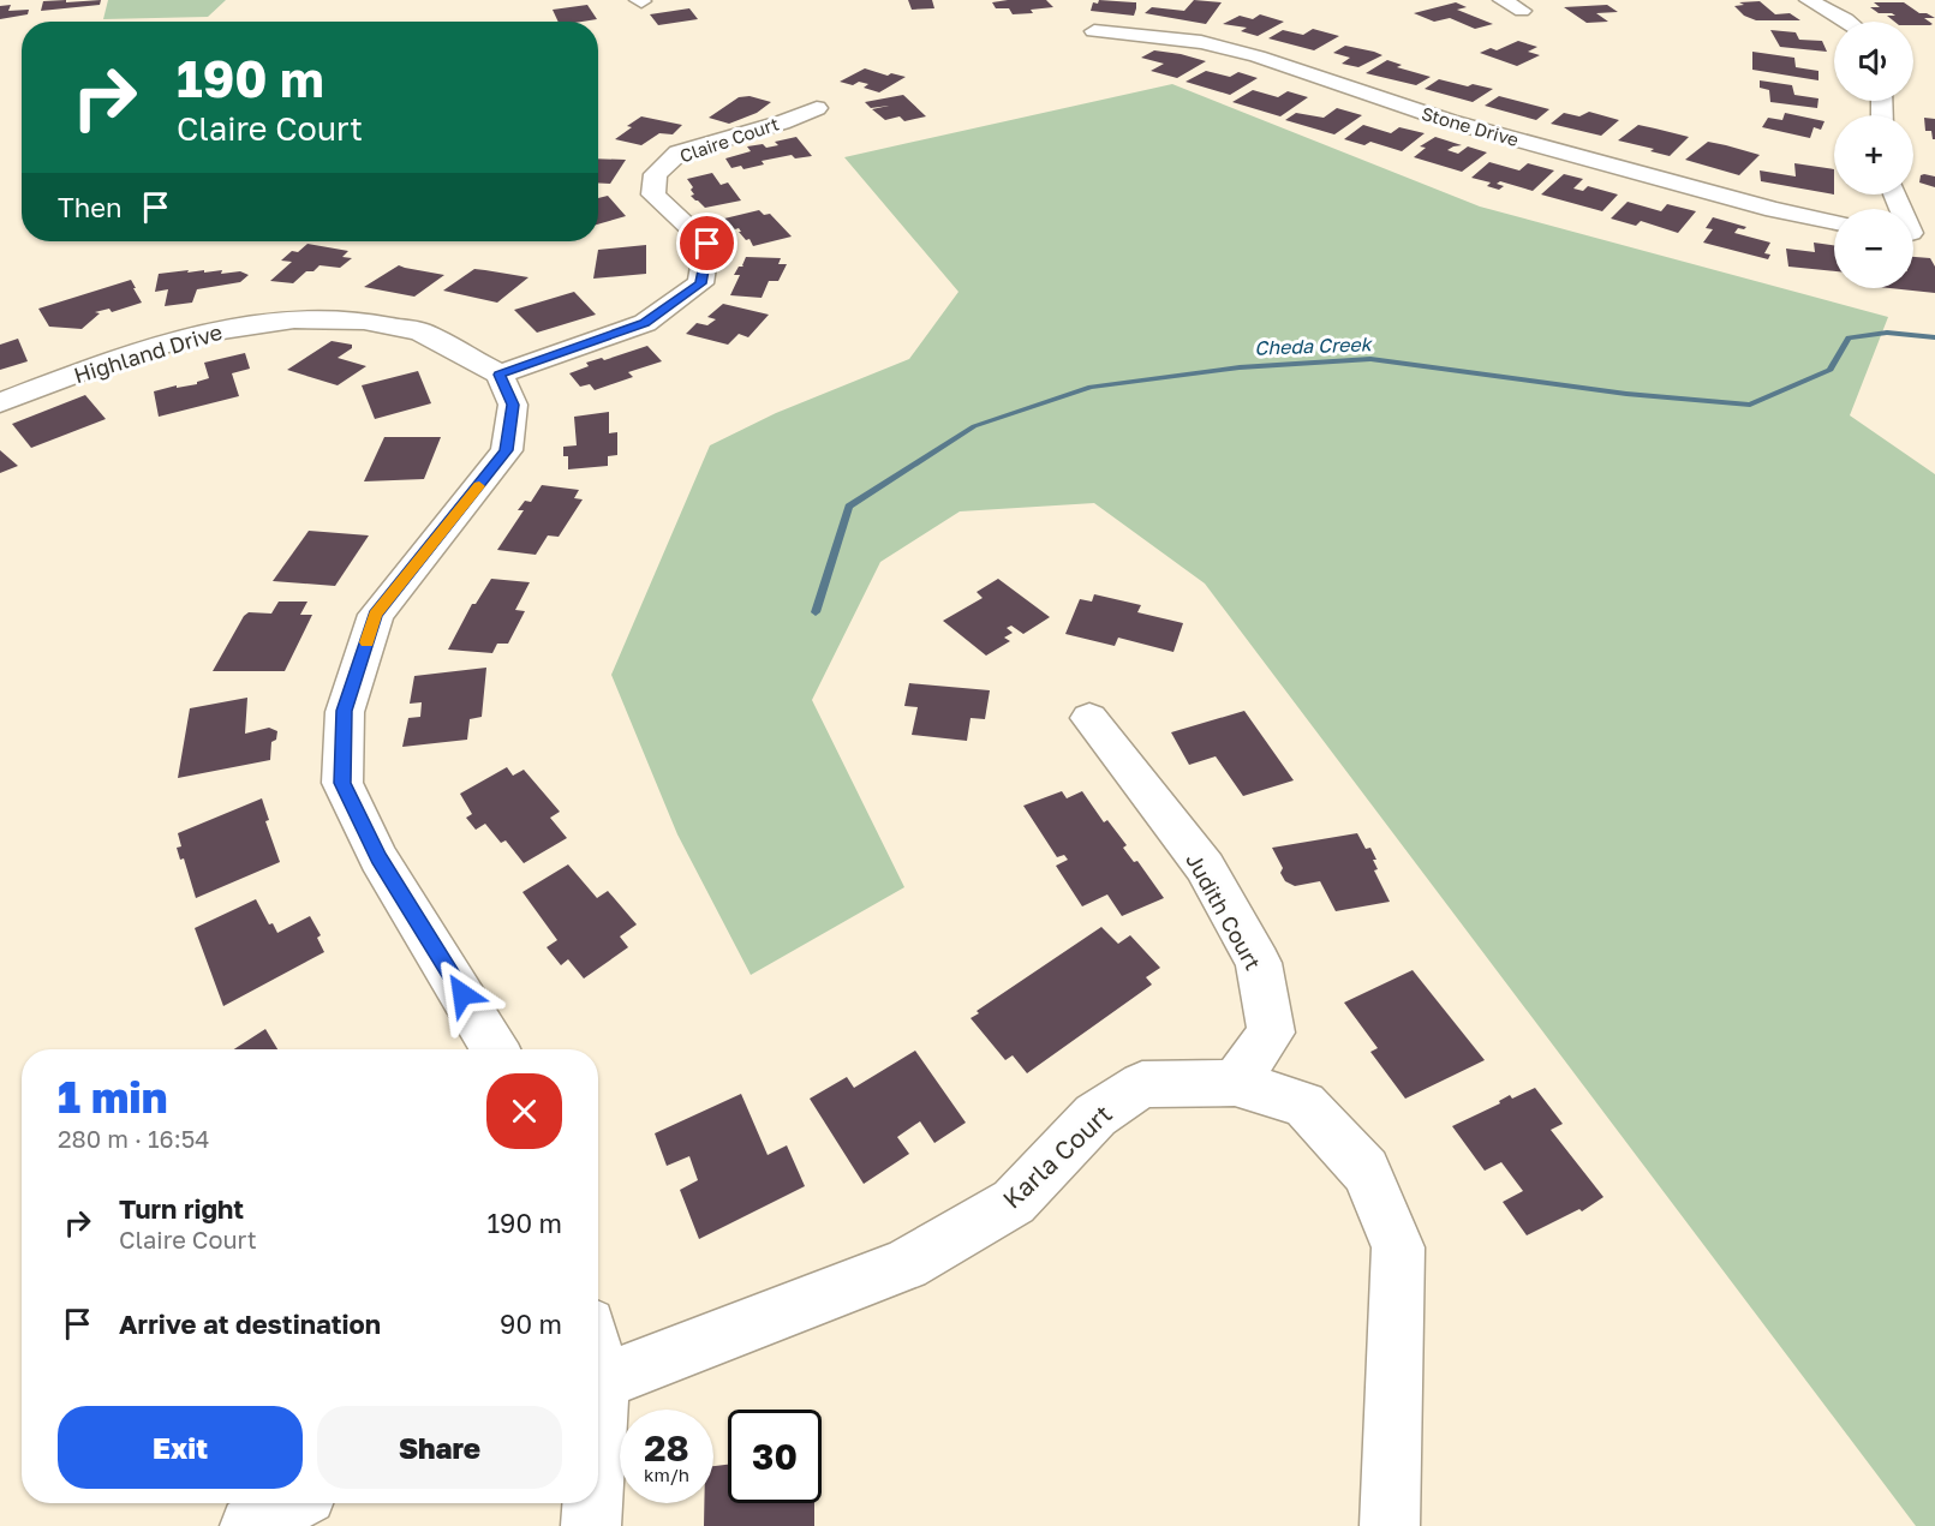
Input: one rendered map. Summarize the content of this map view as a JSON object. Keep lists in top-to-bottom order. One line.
{"streets":{"street":["Stone Drive","Claire Court","Highland Drive","Judith Court","Karla Court"]},"crossings":[["Claire Court","Highland Drive"],["Judith Court","Karla Court"]],"water":["Cheda Creek"],"page":{"map_buttons":["+","−"],"turn":["190 m","Claire Court"],"then":"Then","heading":["1 min","280 m · 16:54"],"list":[{"name":"Turn right","note":"Claire Court","value":"190 m"},{"name":"Arrive at destination","value":"90 m"}],"buttons":["Exit","Share"],"speed":"28 km/h","limit":"30"}}
